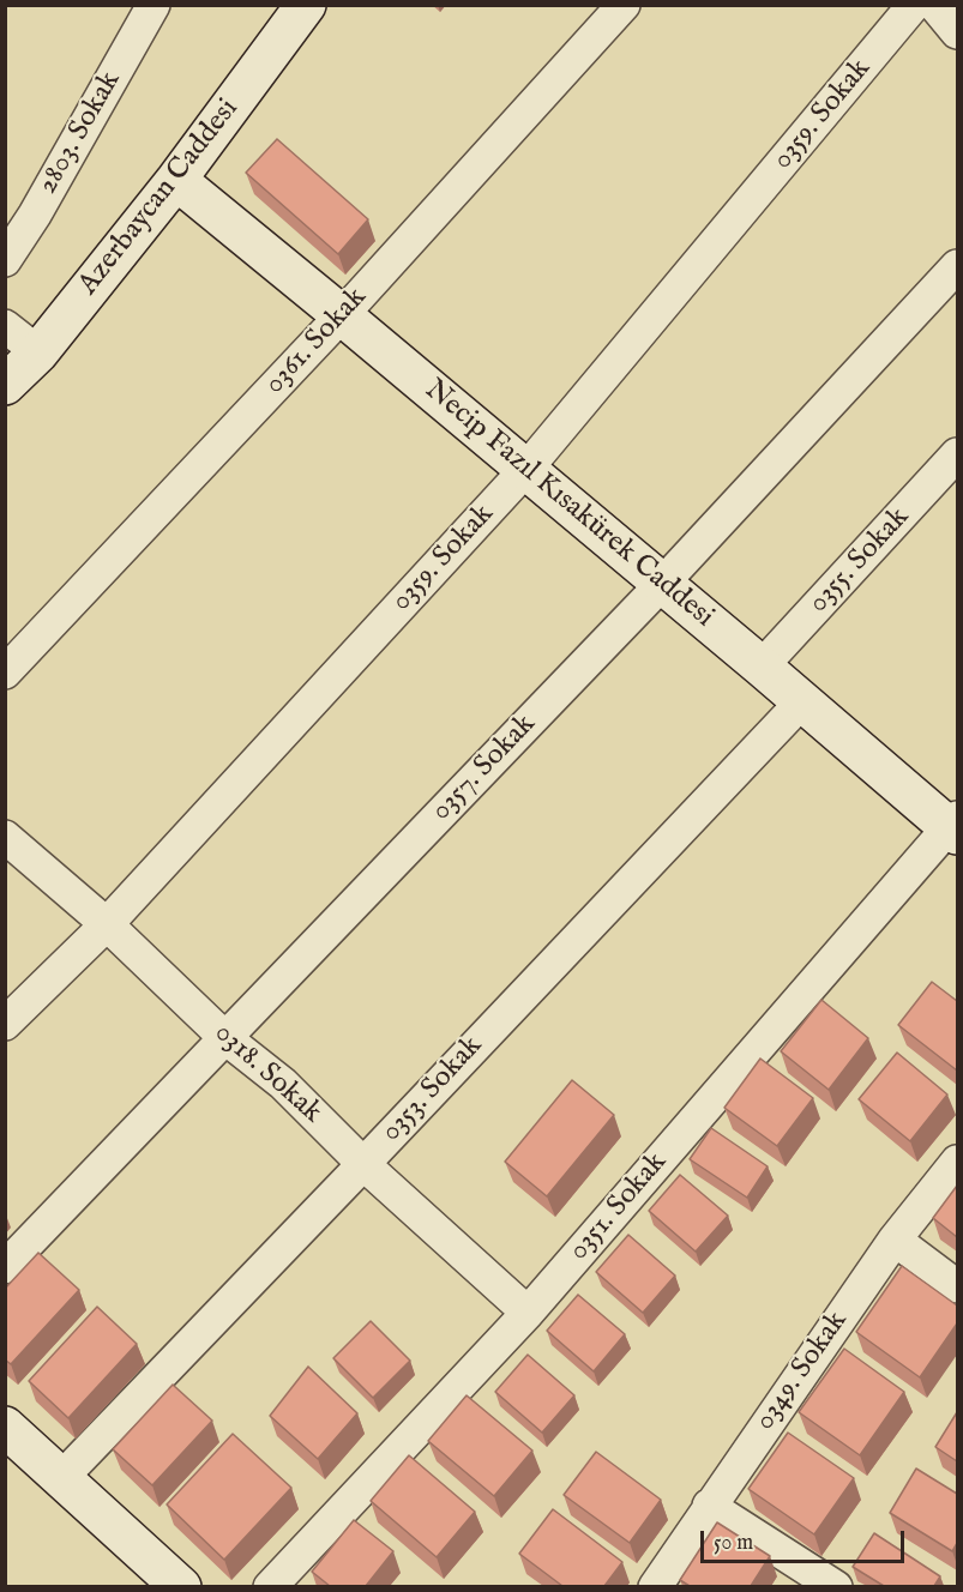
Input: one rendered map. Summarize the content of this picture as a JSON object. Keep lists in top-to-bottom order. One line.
{"streets":{"street":["0359. Sokak","2803. Sokak","Azerbaycan Caddesi","0361. Sokak","Necip Fazıl Kısakürek Caddesi","0355. Sokak","0357. Sokak","0318. Sokak","0353. Sokak","0351. Sokak","0349. Sokak"]},"crossings":[["0359. Sokak","Necip Fazıl Kısakürek Caddesi"],["0359. Sokak","0318. Sokak"],["Azerbaycan Caddesi","Necip Fazıl Kısakürek Caddesi"],["0361. Sokak","Necip Fazıl Kısakürek Caddesi"],["Necip Fazıl Kısakürek Caddesi","0355. Sokak"],["Necip Fazıl Kısakürek Caddesi","0357. Sokak"],["Necip Fazıl Kısakürek Caddesi","0353. Sokak"],["Necip Fazıl Kısakürek Caddesi","0351. Sokak"],["0357. Sokak","0318. Sokak"],["0318. Sokak","0353. Sokak"],["0318. Sokak","0351. Sokak"]],"scale_bar":"50 m"}
